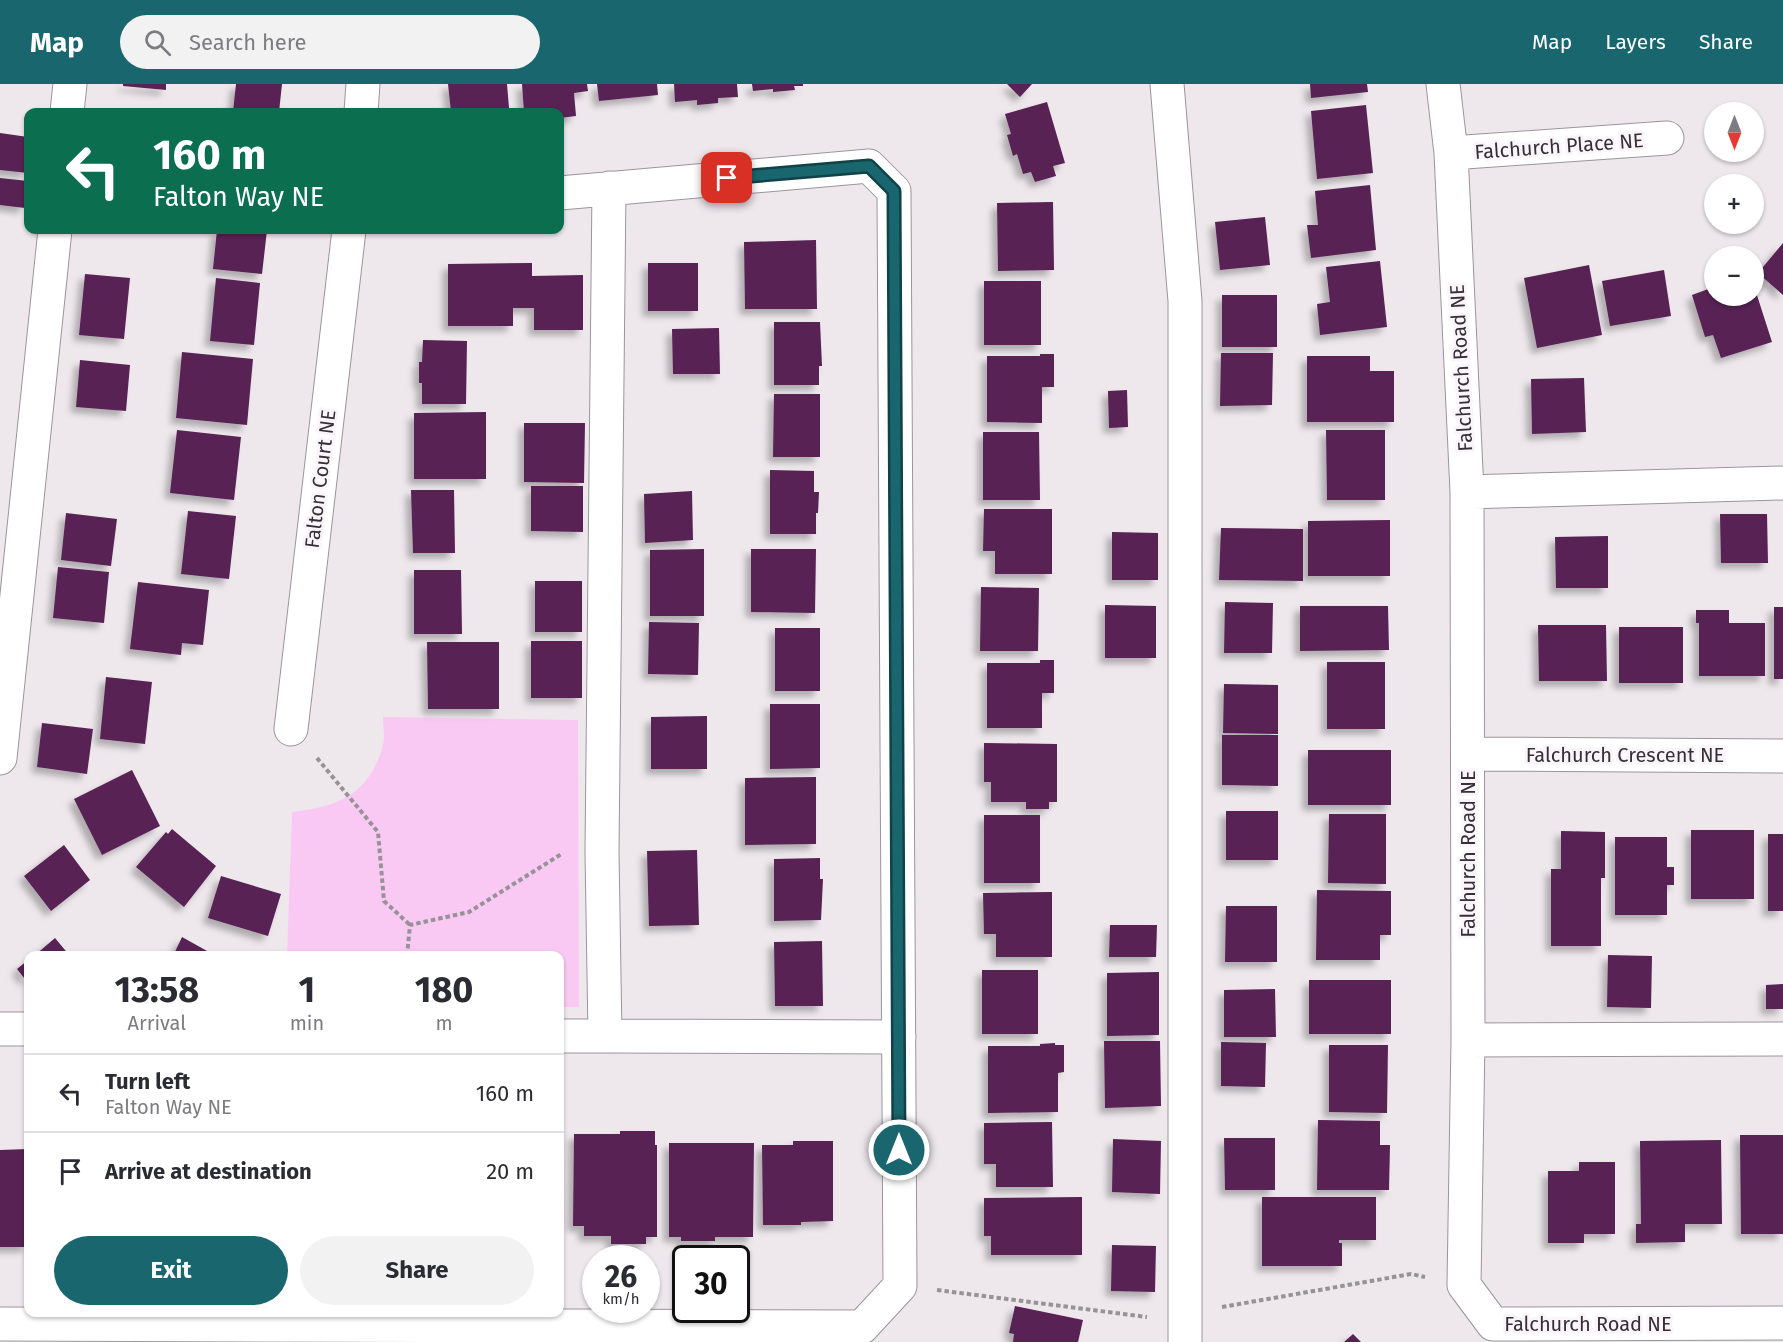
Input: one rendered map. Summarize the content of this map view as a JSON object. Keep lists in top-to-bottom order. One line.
{"streets":{"street":["Falchurch Place NE","Falchurch Road NE","Falton Court NE","Falchurch Crescent NE"]},"crossings":[["Falchurch Place NE","Falchurch Road NE"],["Falchurch Road NE","Falchurch Crescent NE"]],"north":"bottom","page":{"header":"Map","search":"Search here","nav":["Map","Layers","Share"],"map_buttons":["+","−"],"turn":["160 m","Falton Way NE"],"eta":["13:58","Arrival","1","min","180","m"],"list":[{"name":"Turn left","note":"Falton Way NE","value":"160 m"},{"name":"Arrive at destination","value":"20 m"}],"buttons":["Exit","Share"],"speed":"26 km/h","limit":"30"}}
